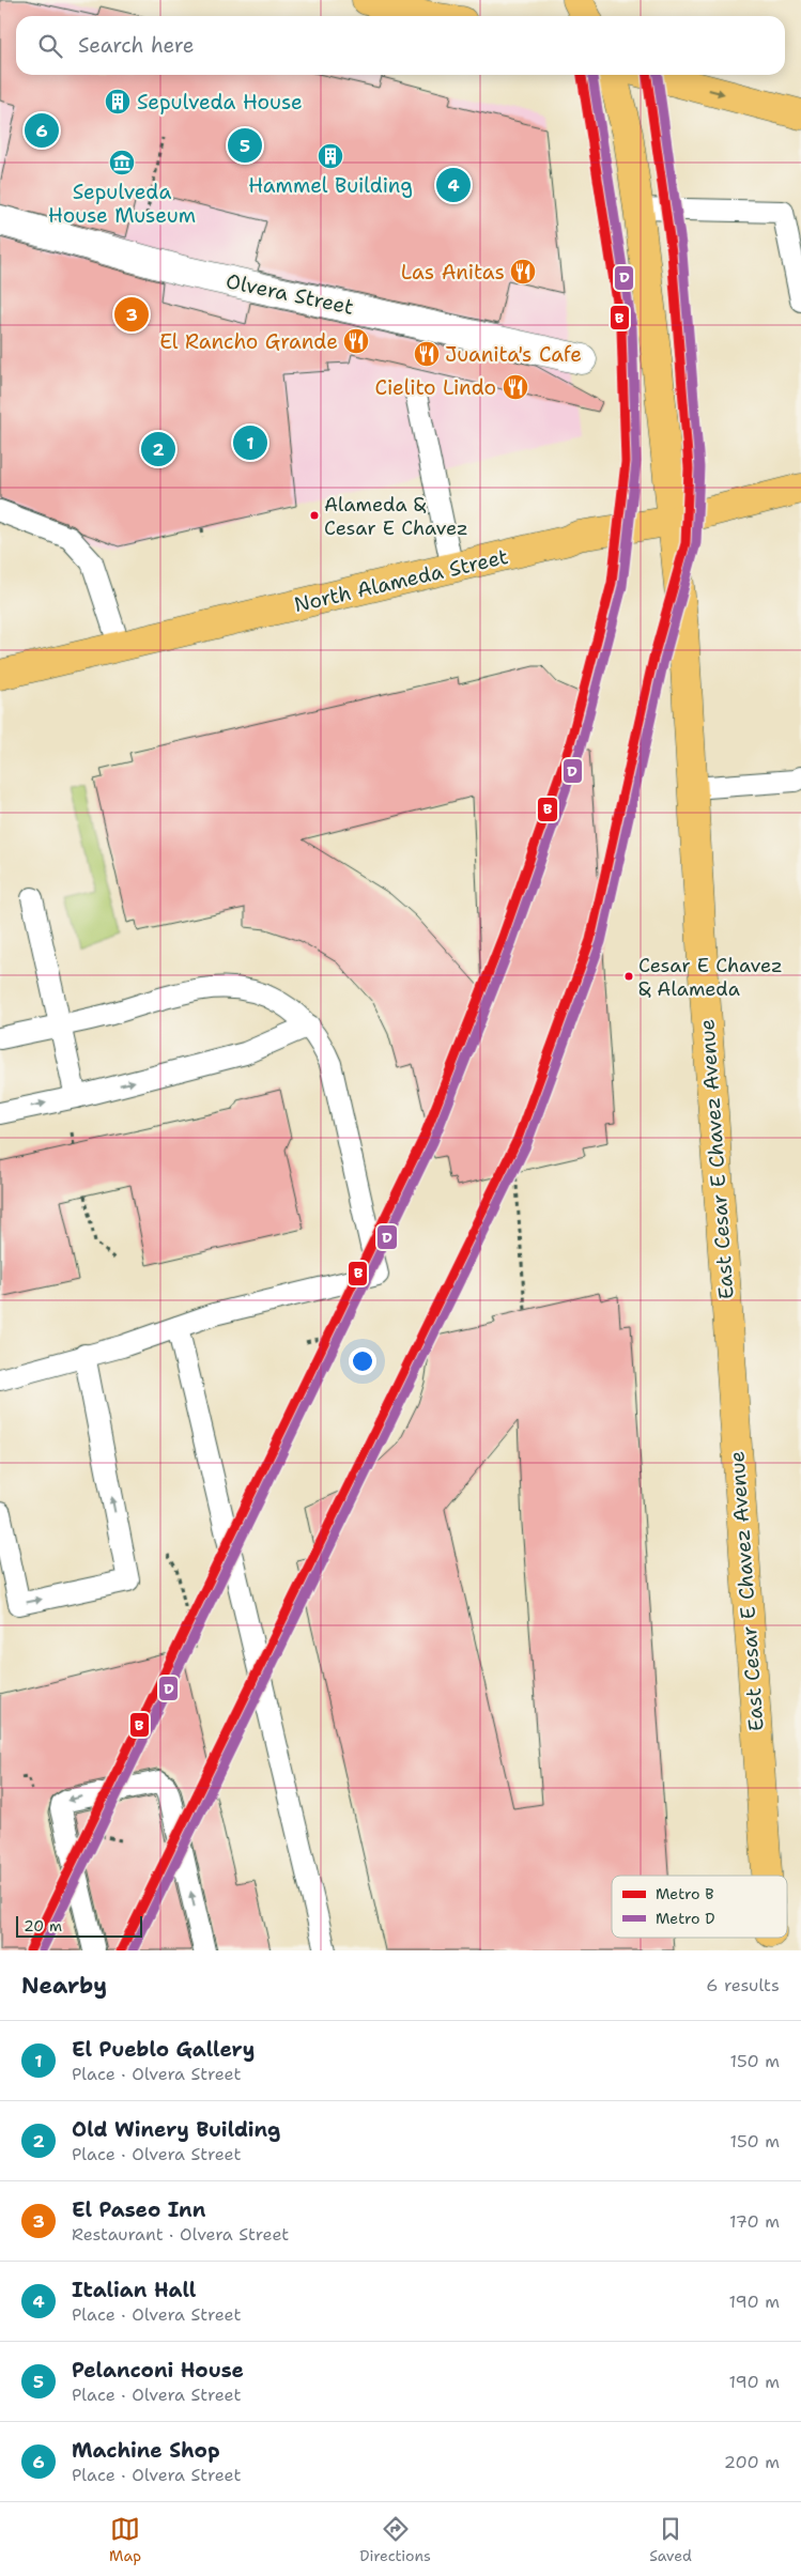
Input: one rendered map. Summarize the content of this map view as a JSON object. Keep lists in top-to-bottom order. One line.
{"streets":{"main road":["North Alameda Street","East Cesar E Chavez Avenue"],"street":["Olvera Street"]},"crossings":[["North Alameda Street","East Cesar E Chavez Avenue"]],"places":{"building":["Sepulveda House","Hammel Building"],"museum":["Sepulveda House Museum"],"restaurant":["Las Anitas","El Rancho Grande","Juanita's Cafe","Cielito Lindo"],"other":["Alameda & Cesar E Chavez","Cesar E Chavez & Alameda"]},"lines":["metro line B","metro line D"],"legend":["Metro B","Metro D"],"scale_bar":"20 m","page":{"search":"Search here","pins":["6","5","4","3","1","2"],"scale":"20 m","heading":["Nearby","6 results"],"list":[{"mark":"1","name":"El Pueblo Gallery","note":"Place · Olvera Street","value":"150 m"},{"mark":"2","name":"Old Winery Building","note":"Place · Olvera Street","value":"150 m"},{"mark":"3","name":"El Paseo Inn","note":"Restaurant · Olvera Street","value":"170 m"},{"mark":"4","name":"Italian Hall","note":"Place · Olvera Street","value":"190 m"},{"mark":"5","name":"Pelanconi House","note":"Place · Olvera Street","value":"190 m"},{"mark":"6","name":"Machine Shop","note":"Place · Olvera Street","value":"200 m"}],"nav":["Map","Directions","Saved"]}}
